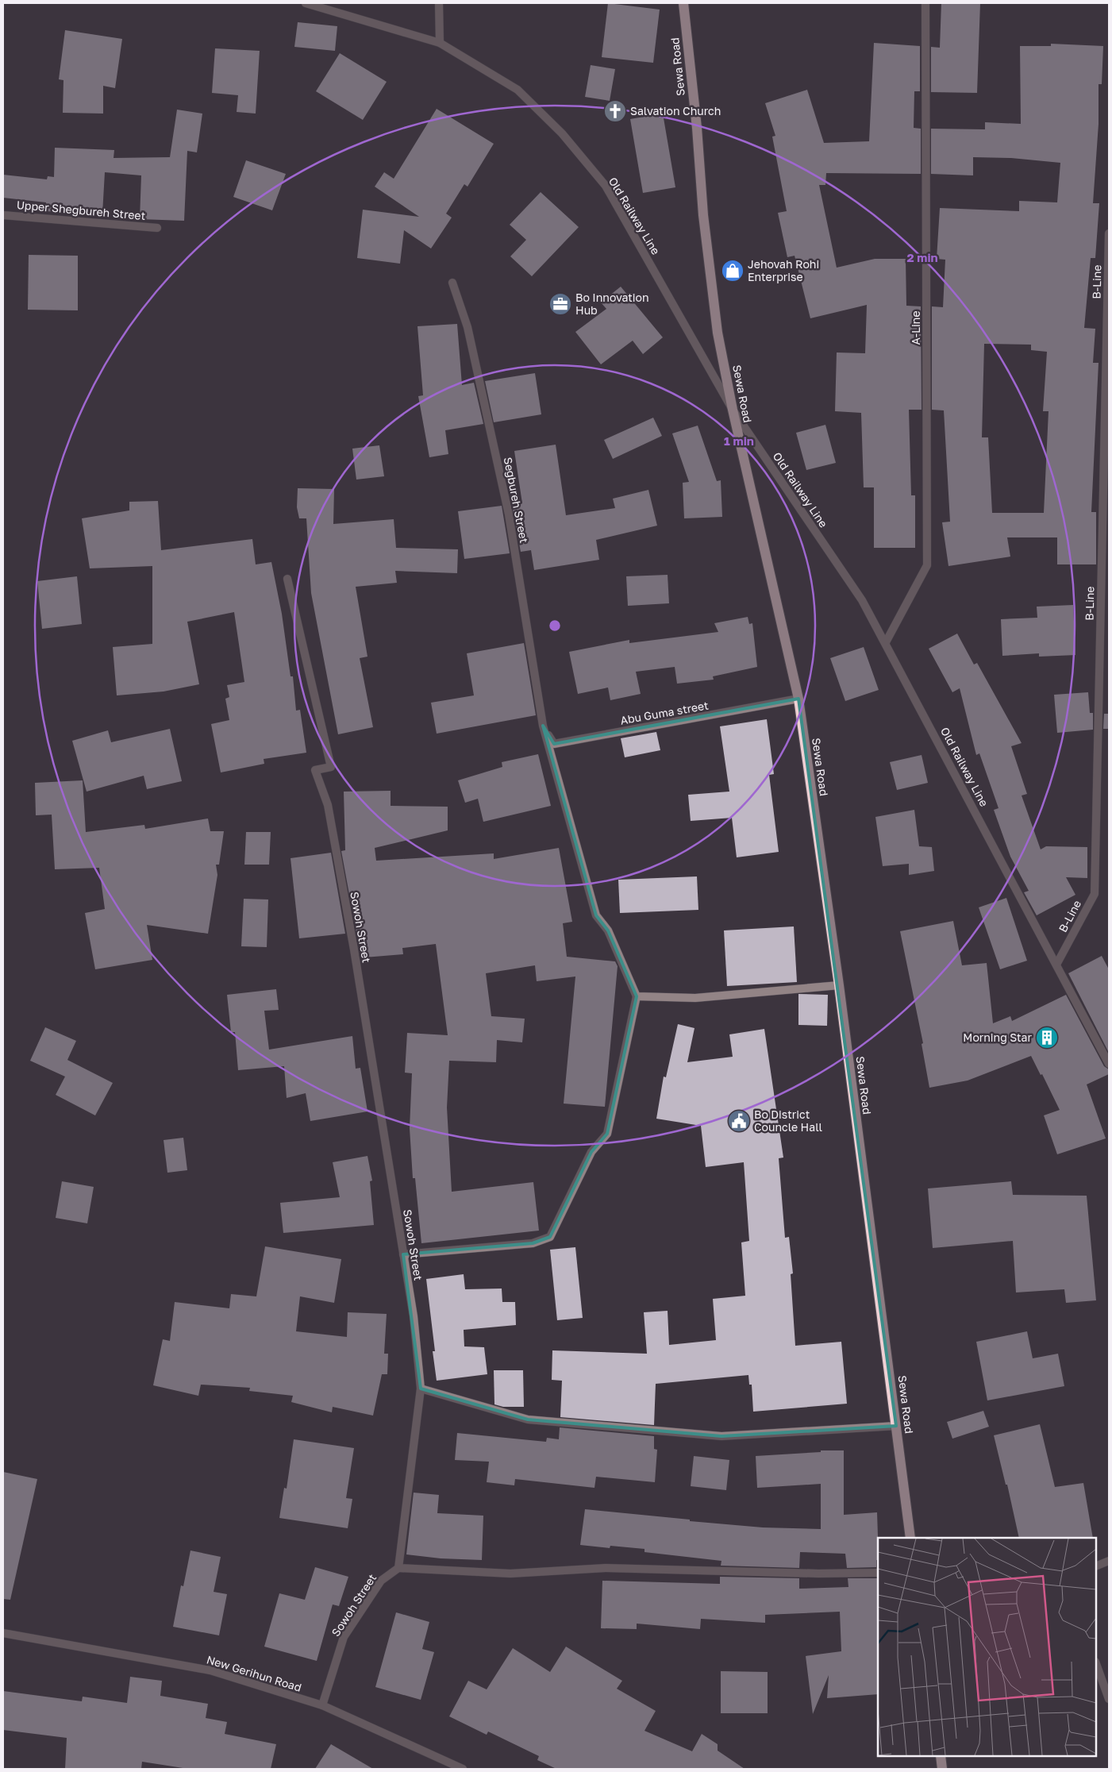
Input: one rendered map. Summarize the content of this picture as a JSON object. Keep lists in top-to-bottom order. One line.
{"streets":{"main road":["Sewa Road"],"street":["Upper Shegbureh Street","Old Railway Line","B-Line","A-Line","Segbureh Street","Abu Guma street","Sowoh Street","New Gerihun Road"]},"crossings":[["Sewa Road","Old Railway Line"],["Sewa Road","Abu Guma street"],["Old Railway Line","B-Line"],["Old Railway Line","A-Line"],["Segbureh Street","Abu Guma street"],["Sowoh Street","New Gerihun Road"]],"places":{"church":["Salvation Church"],"shop":["Jehovah Rohi Enterprise"],"office":["Bo Innovation Hub"],"building":["Morning Star"],"public building":["Bo District Councle Hall"]},"rings":["2 min","1 min"]}
